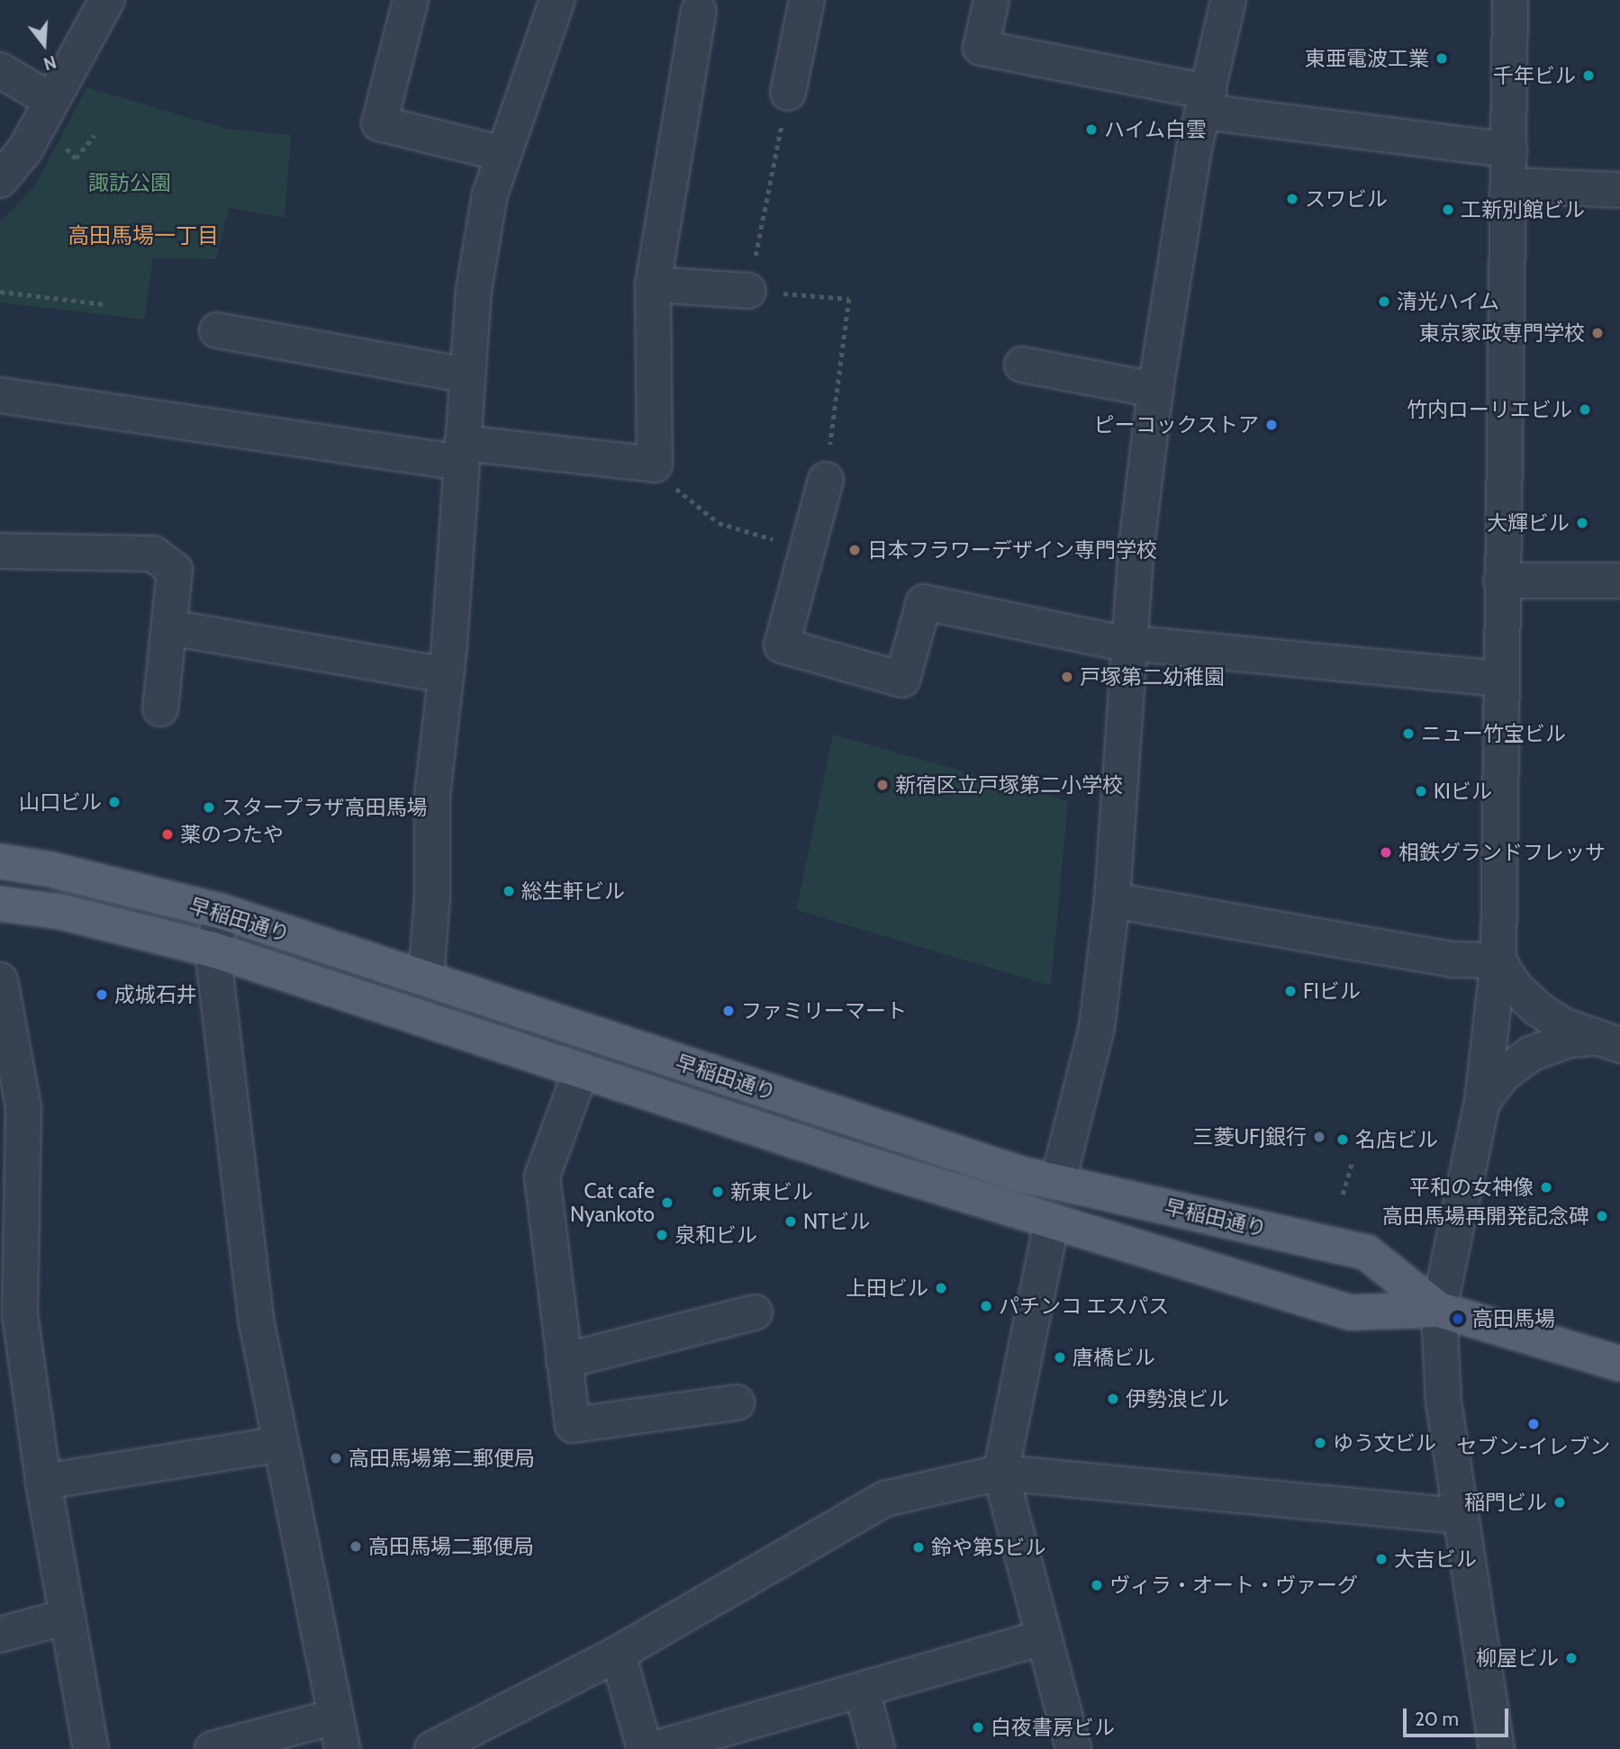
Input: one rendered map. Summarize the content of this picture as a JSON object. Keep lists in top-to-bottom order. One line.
{"streets":{"main road":["早稲田通り"]},"districts":["高田馬場一丁目"],"parks":["諏訪公園"],"places":["東亜電波工業","千年ビル","ハイム白雲","スワビル","工新別館ビル","清光ハイム","東京家政専門学校","竹内ローリエビル","ピーコックストア","大輝ビル","日本フラワーデザイン専門学校","戸塚第二幼稚園","ニュー竹宝ビル","新宿区立戸塚第二小学校","KIビル","山口ビル","スタープラザ高田馬場","薬のつたや","相鉄グランドフレッサ","総生軒ビル","FIビル","成城石井","ファミリーマート","三菱UFJ銀行","名店ビル","平和の女神像","新東ビル","Cat cafe Nyankoto","高田馬場再開発記念碑","NTビル","泉和ビル","上田ビル","パチンコ エスパス","高田馬場","唐橋ビル","伊勢浪ビル","セブン-イレブン","ゆう文ビル","高田馬場第二郵便局","稲門ビル","高田馬場二郵便局","鈴や第5ビル","大吉ビル","ヴィラ・オート・ヴァーグ","柳屋ビル","白夜書房ビル"],"scale_bar":"20 m","north":"bottom"}
